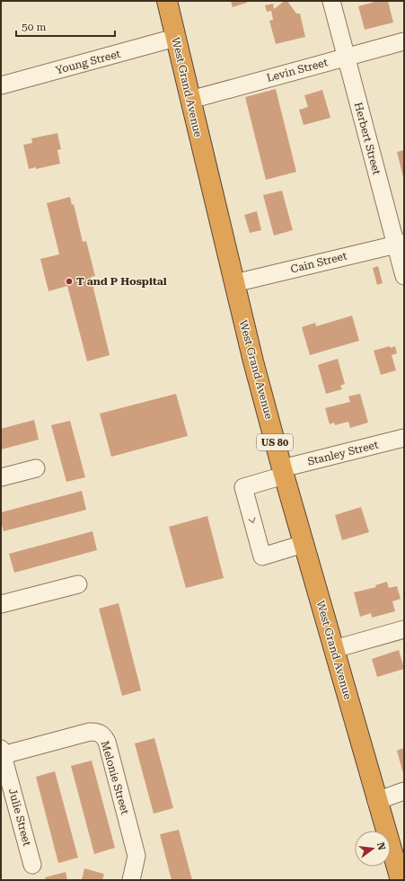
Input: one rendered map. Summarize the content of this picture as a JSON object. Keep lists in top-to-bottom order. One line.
{"streets":{"highway":["West Grand Avenue","US 80"],"street":["Young Street","Levin Street","Herbert Street","Cain Street","Stanley Street","Melonie Street","Julie Street"]},"crossings":[["Young Street","West Grand Avenue"],["Levin Street","West Grand Avenue"],["Levin Street","Herbert Street"],["West Grand Avenue","Cain Street"],["West Grand Avenue","Stanley Street"],["Herbert Street","Cain Street"],["Melonie Street","Julie Street"]],"places":["T and P Hospital"],"scale_bar":"50 m","north":"right"}
